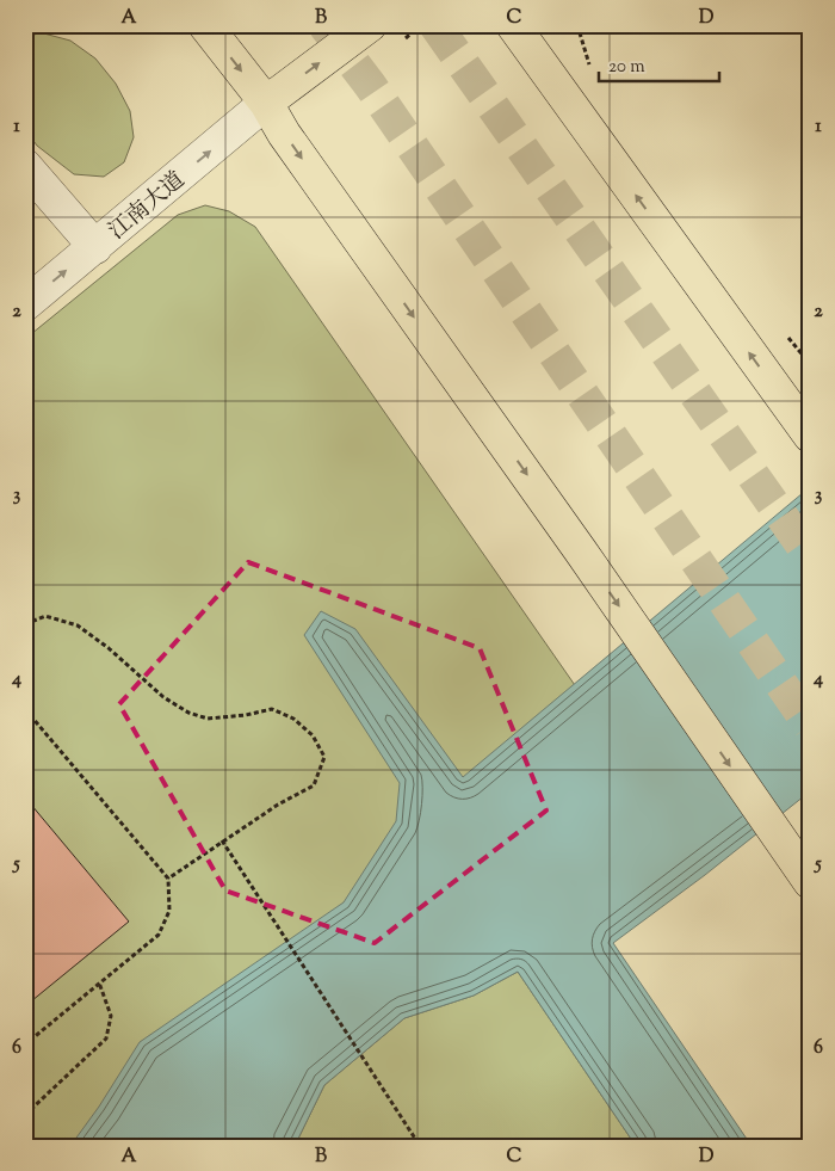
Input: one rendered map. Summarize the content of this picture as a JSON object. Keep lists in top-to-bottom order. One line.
{"streets":{"street":["江南大道"]},"one_way":["江南大道"],"scale_bar":"20 m","grid":{"columns":["A","B","C","D"],"rows":["1","2","3","4","5","6"]}}
